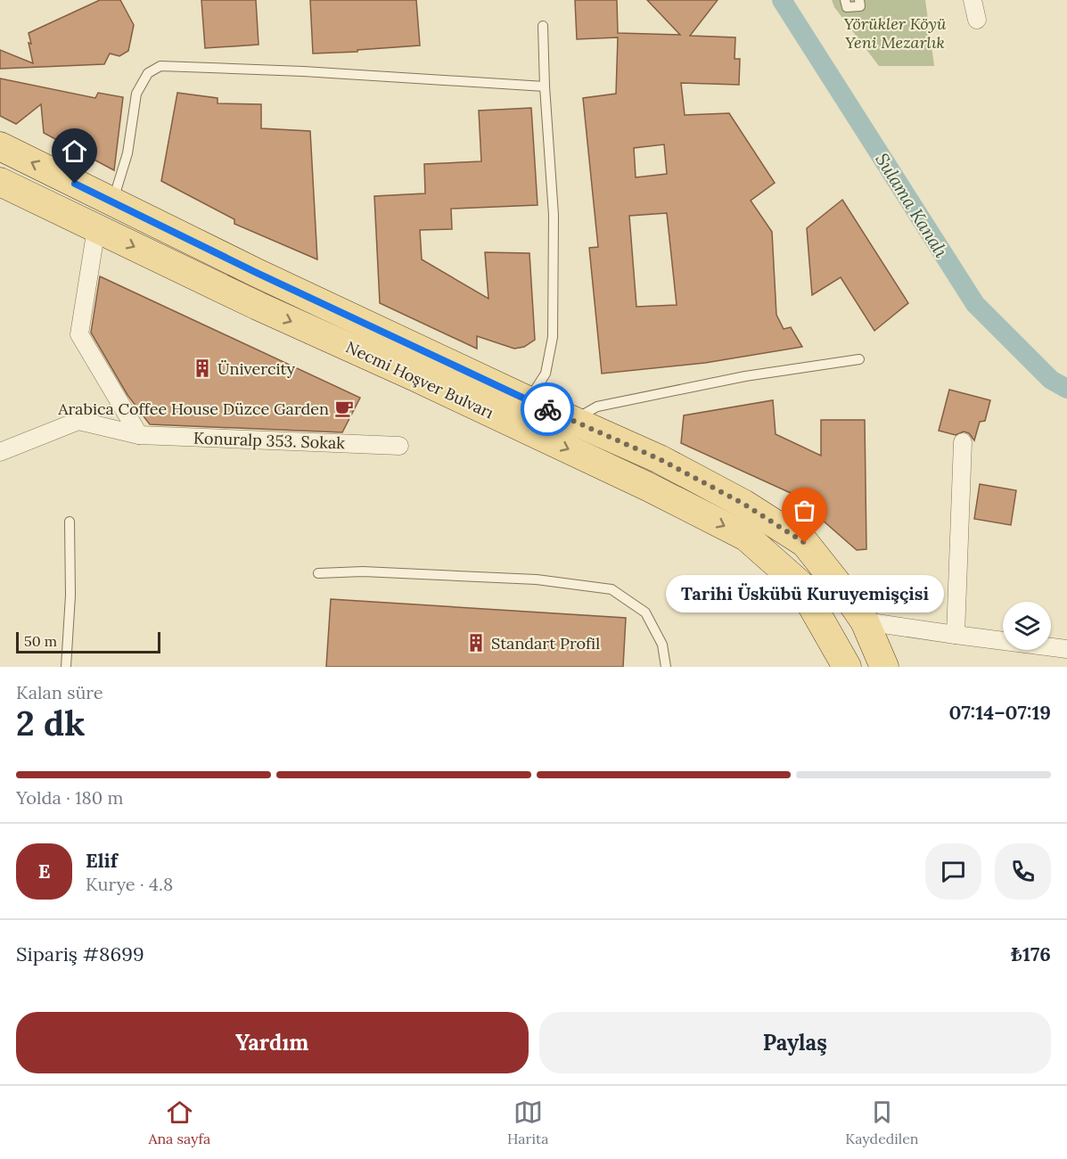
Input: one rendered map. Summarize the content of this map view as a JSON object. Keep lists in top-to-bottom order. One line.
{"streets":{"main road":["Necmi Hoşver Bulvarı"],"street":["Konuralp 353. Sokak"]},"water":["Sulama Kanalı"],"parks":["Yörükler Köyü Yeni Mezarlık"],"places":{"building":["Ünivercity","Standart Profil"],"cafe":["Arabica Coffee House Düzce Garden"],"other":["Tarihi Üskübü Kuruyemişçisi"]},"scale_bar":"50 m","page":{"bubble":"Tarihi Üskübü Kuruyemişçisi","scale":"50 m","heading":["2 dk","Kalan süre","07:14–07:19"],"panel":["Elif","Kurye · 4.8","Sipariş #8699","₺176"],"bar":"Yolda · 180 m","round":"E","buttons":["Yardım","Paylaş"],"tabs":["Ana sayfa","Harita","Kaydedilen"]}}
